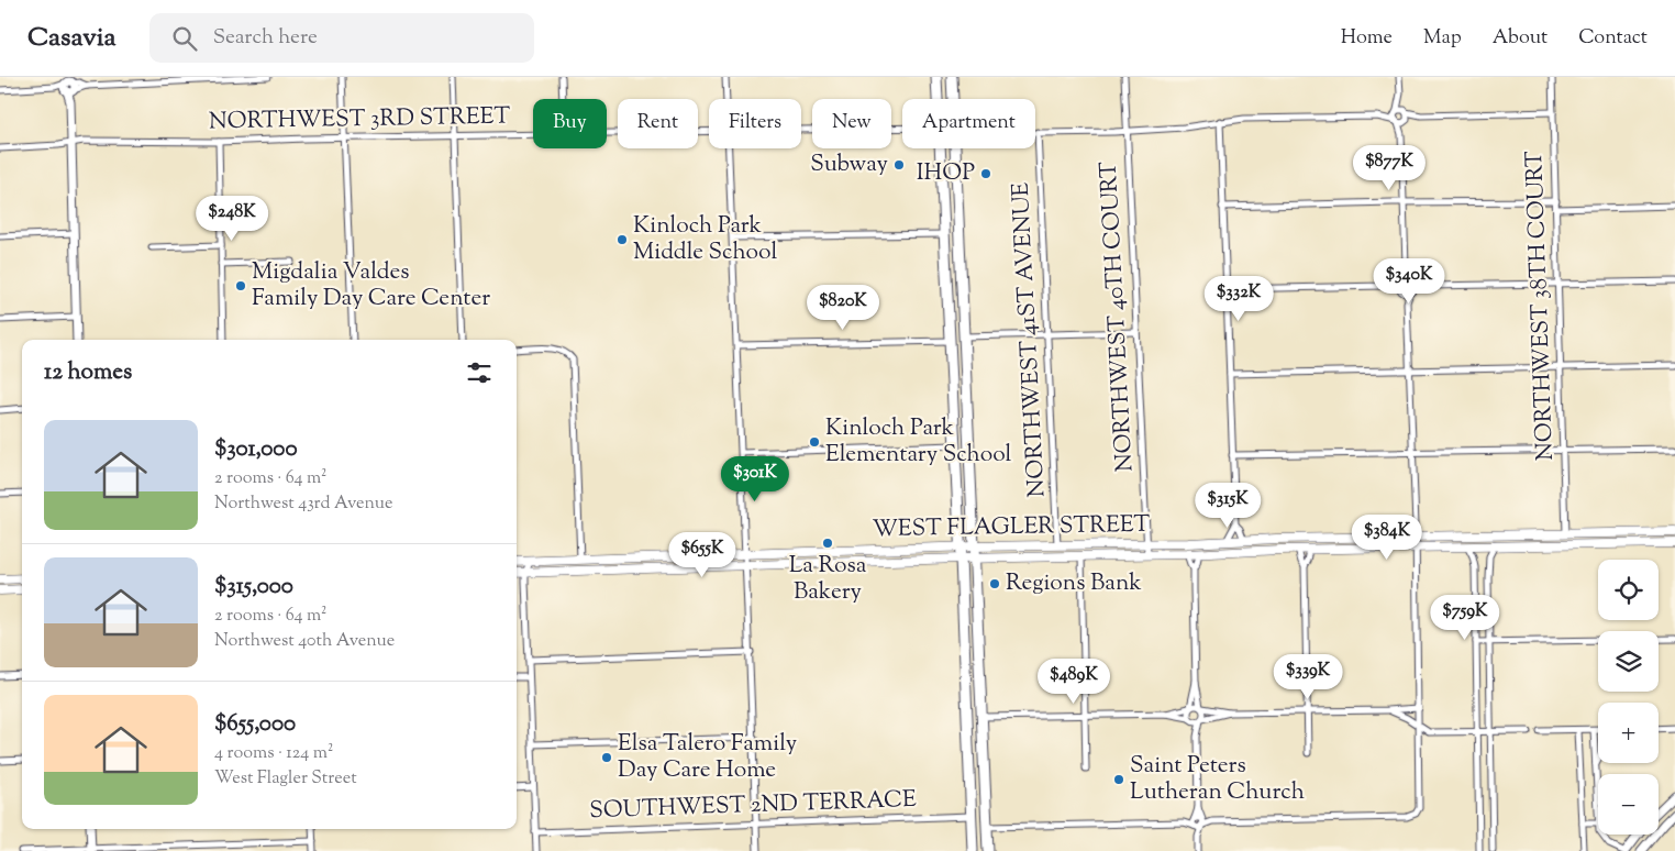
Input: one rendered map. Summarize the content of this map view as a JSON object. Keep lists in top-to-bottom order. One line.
{"streets":{"main road":["WEST FLAGLER STREET"],"street":["NORTHWEST 3RD STREET","NORTHWEST 38TH COURT","NORTHWEST 40TH COURT","NORTHWEST 41ST AVENUE","SOUTHWEST 2ND TERRACE"]},"crossings":[["NORTHWEST 3RD STREET","NORTHWEST 40TH COURT"],["NORTHWEST 3RD STREET","NORTHWEST 41ST AVENUE"],["NORTHWEST 38TH COURT","WEST FLAGLER STREET"],["NORTHWEST 40TH COURT","WEST FLAGLER STREET"],["NORTHWEST 41ST AVENUE","WEST FLAGLER STREET"]],"places":["Subway","IHOP","Kinloch Park Middle School","Migdalia Valdes Family Day Care Center","Kinloch Park Elementary School","La Rosa Bakery","Regions Bank","Elsa Talero Family Day Care Home","Saint Peters Lutheran Church"],"page":{"header":"Casavia","search":"Search here","nav":["Home","Map","About","Contact"],"chip":["Buy","Rent","Filters","New","Apartment"],"price":["$877K","$248K","$340K","$332K","$820K","$301K","$315K","$384K","$655K","$759K","$339K","$489K"],"heading":"12 homes","list":[{"name":"$301,000","note":"2 rooms · 64 m² · Northwest 43rd Avenue"},{"name":"$315,000","note":"2 rooms · 64 m² · Northwest 40th Avenue"},{"name":"$655,000","note":"4 rooms · 124 m² · West Flagler Street"}],"map_buttons":["+","−"]}}
